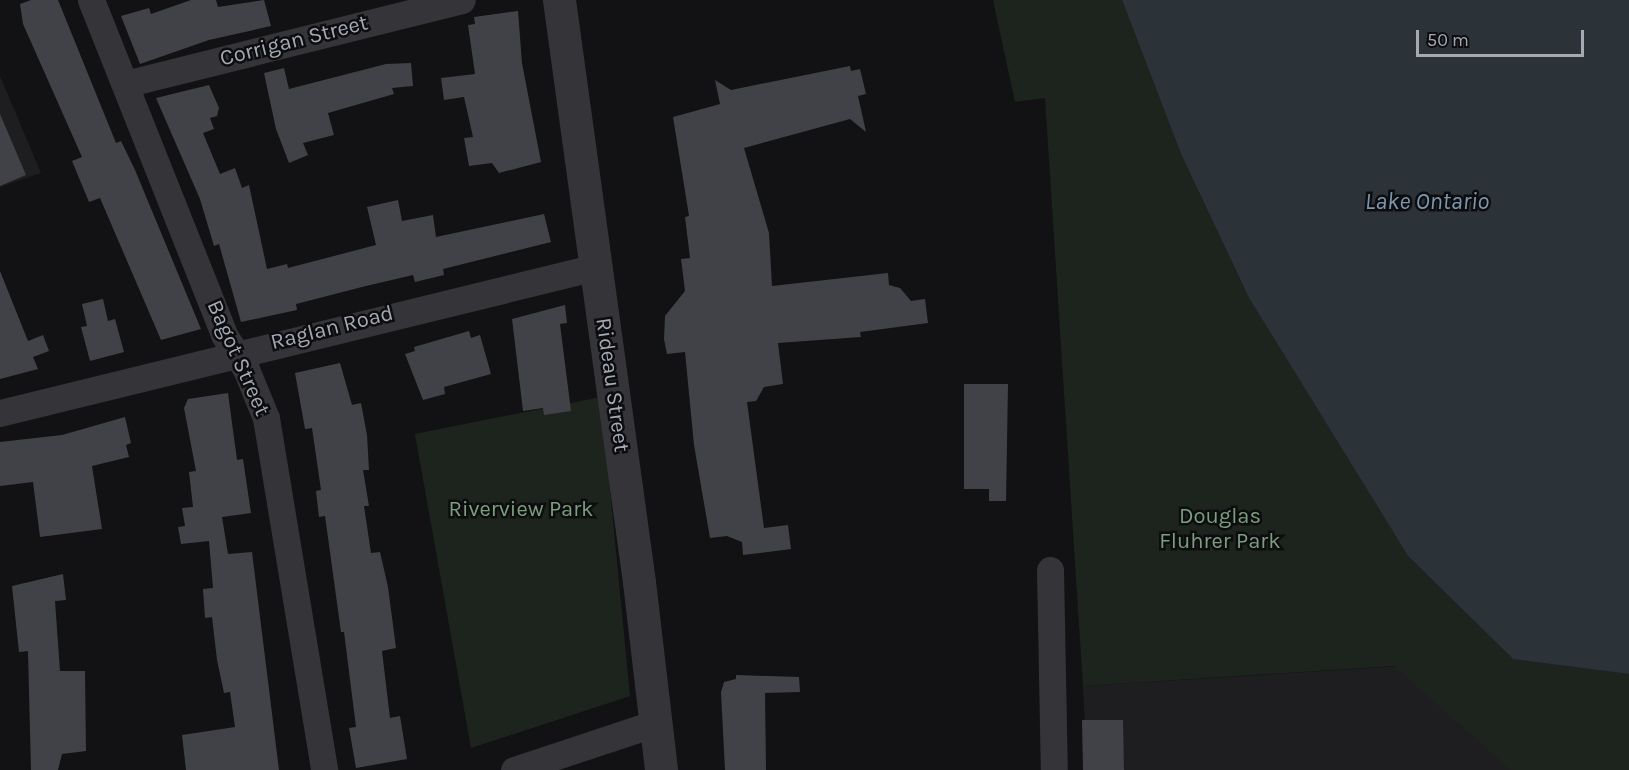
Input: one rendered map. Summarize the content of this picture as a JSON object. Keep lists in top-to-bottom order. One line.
{"streets":{"street":["Corrigan Street","Raglan Road","Bagot Street","Rideau Street"]},"crossings":[["Corrigan Street","Bagot Street"],["Raglan Road","Bagot Street"],["Raglan Road","Rideau Street"]],"water":["Lake Ontario"],"parks":["Riverview Park","Douglas Fluhrer Park"],"scale_bar":"50 m"}
